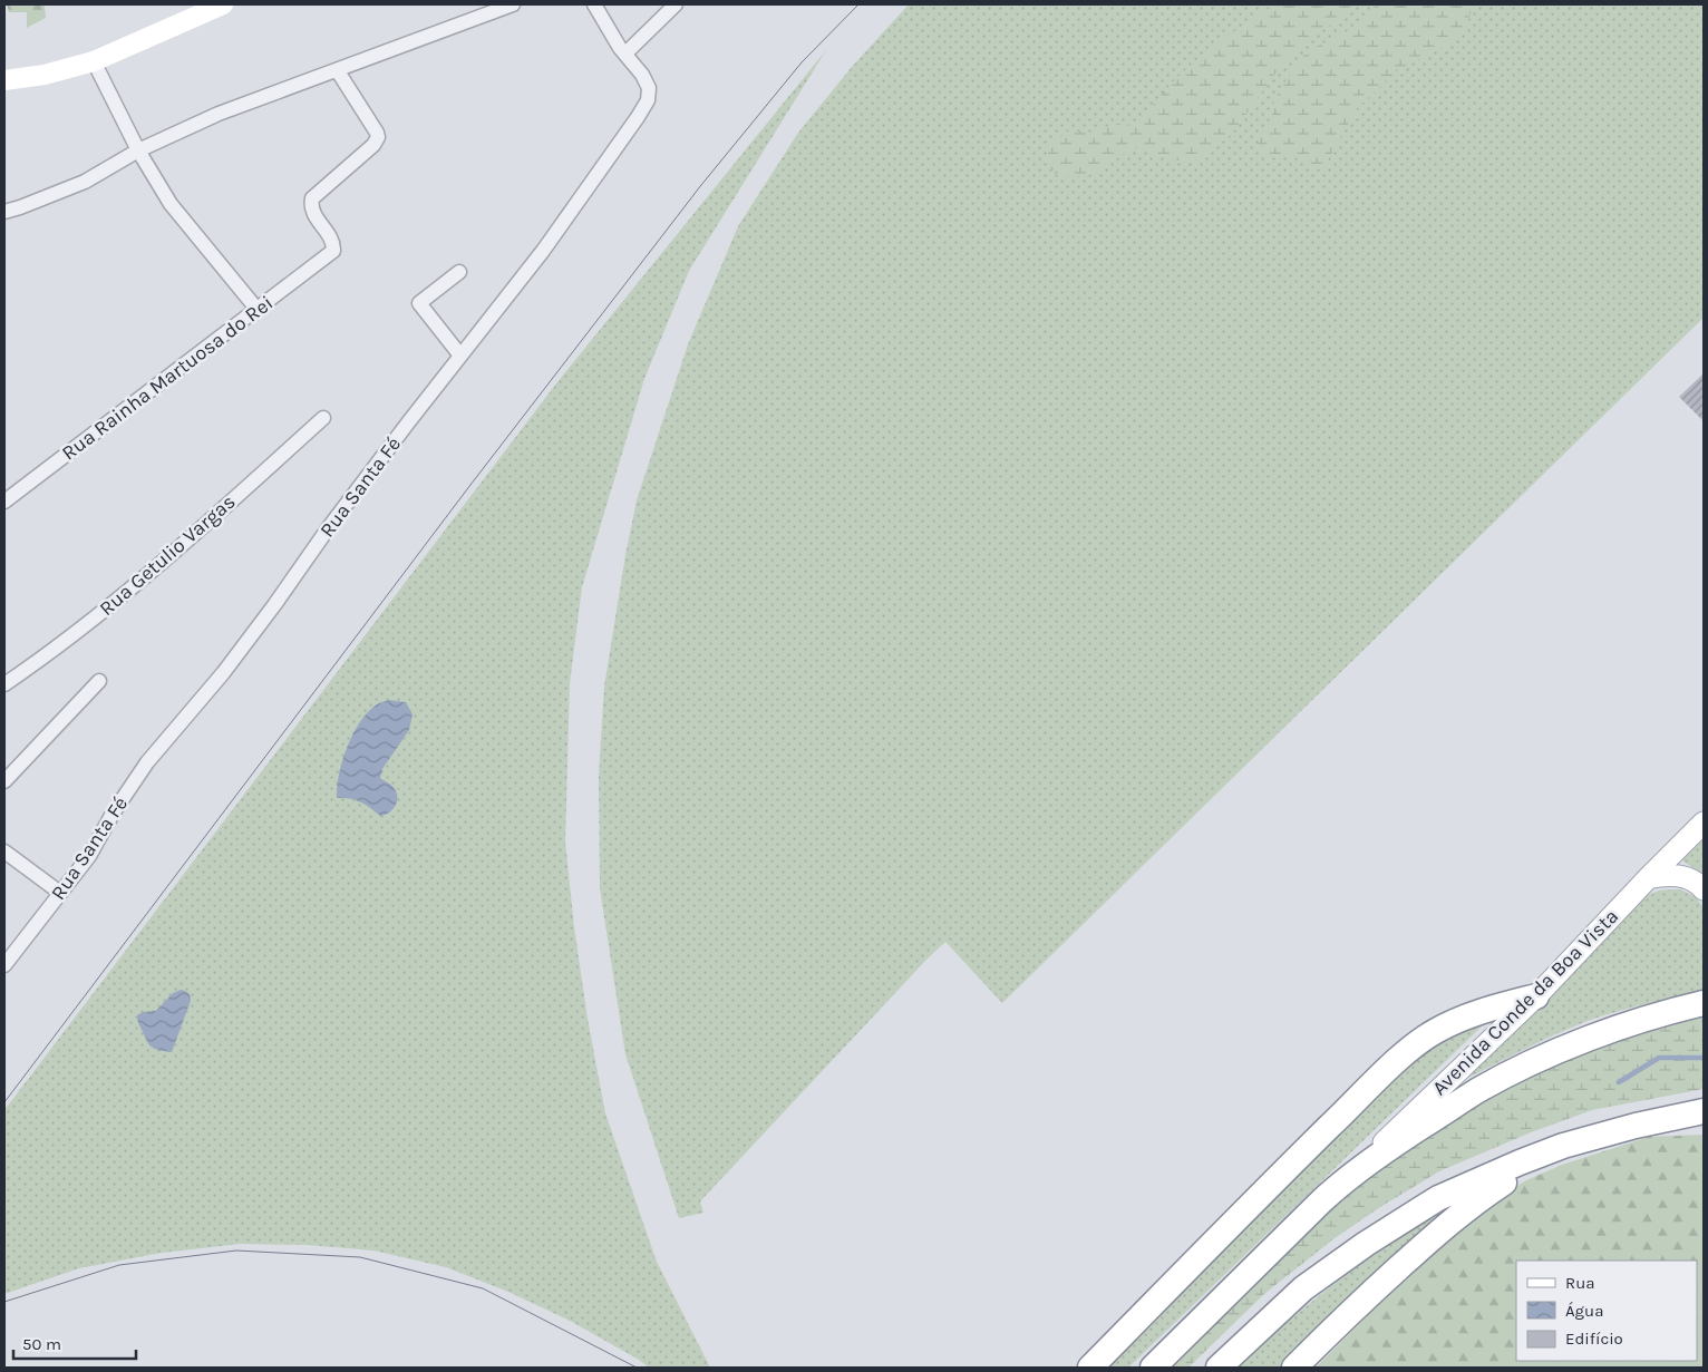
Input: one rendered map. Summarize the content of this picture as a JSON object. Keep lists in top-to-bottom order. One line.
{"streets":{"main road":["Avenida Conde da Boa Vista"],"street":["Rua Rainha Martuosa do Rei","Rua Santa Fé","Rua Getulio Vargas"]},"legend":["Rua","Água","Edifício"],"scale_bar":"50 m"}
